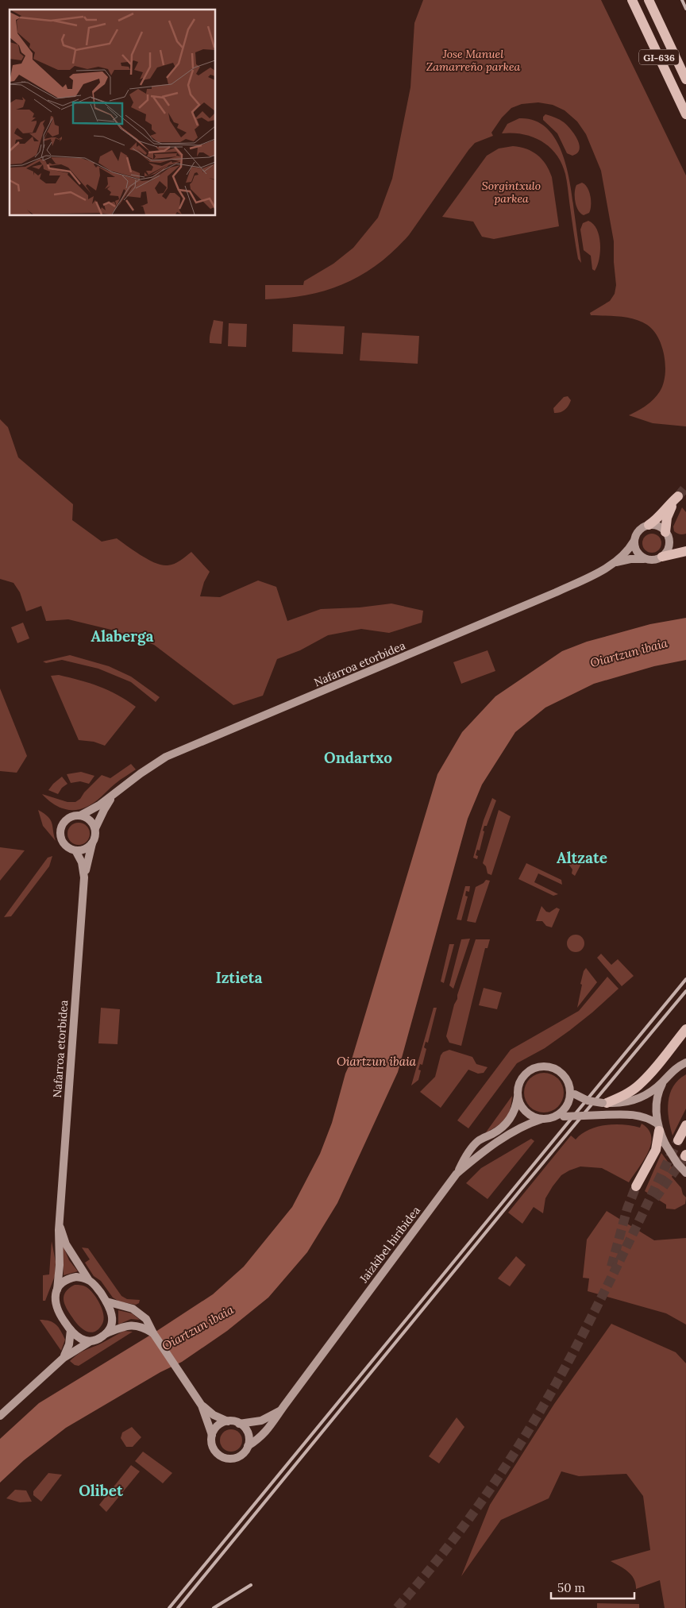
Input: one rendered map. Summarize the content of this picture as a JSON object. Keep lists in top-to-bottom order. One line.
{"streets":{"main road":["GI-636","Nafarroa etorbidea","Jaizkibel hiribidea"]},"districts":["Alaberga","Ondartxo","Altzate","Iztieta","Olibet"],"water":["Oiartzun ibaia"],"parks":["Jose Manuel Zamarreño parkea","Sorgintxulo parkea"],"scale_bar":"50 m"}
